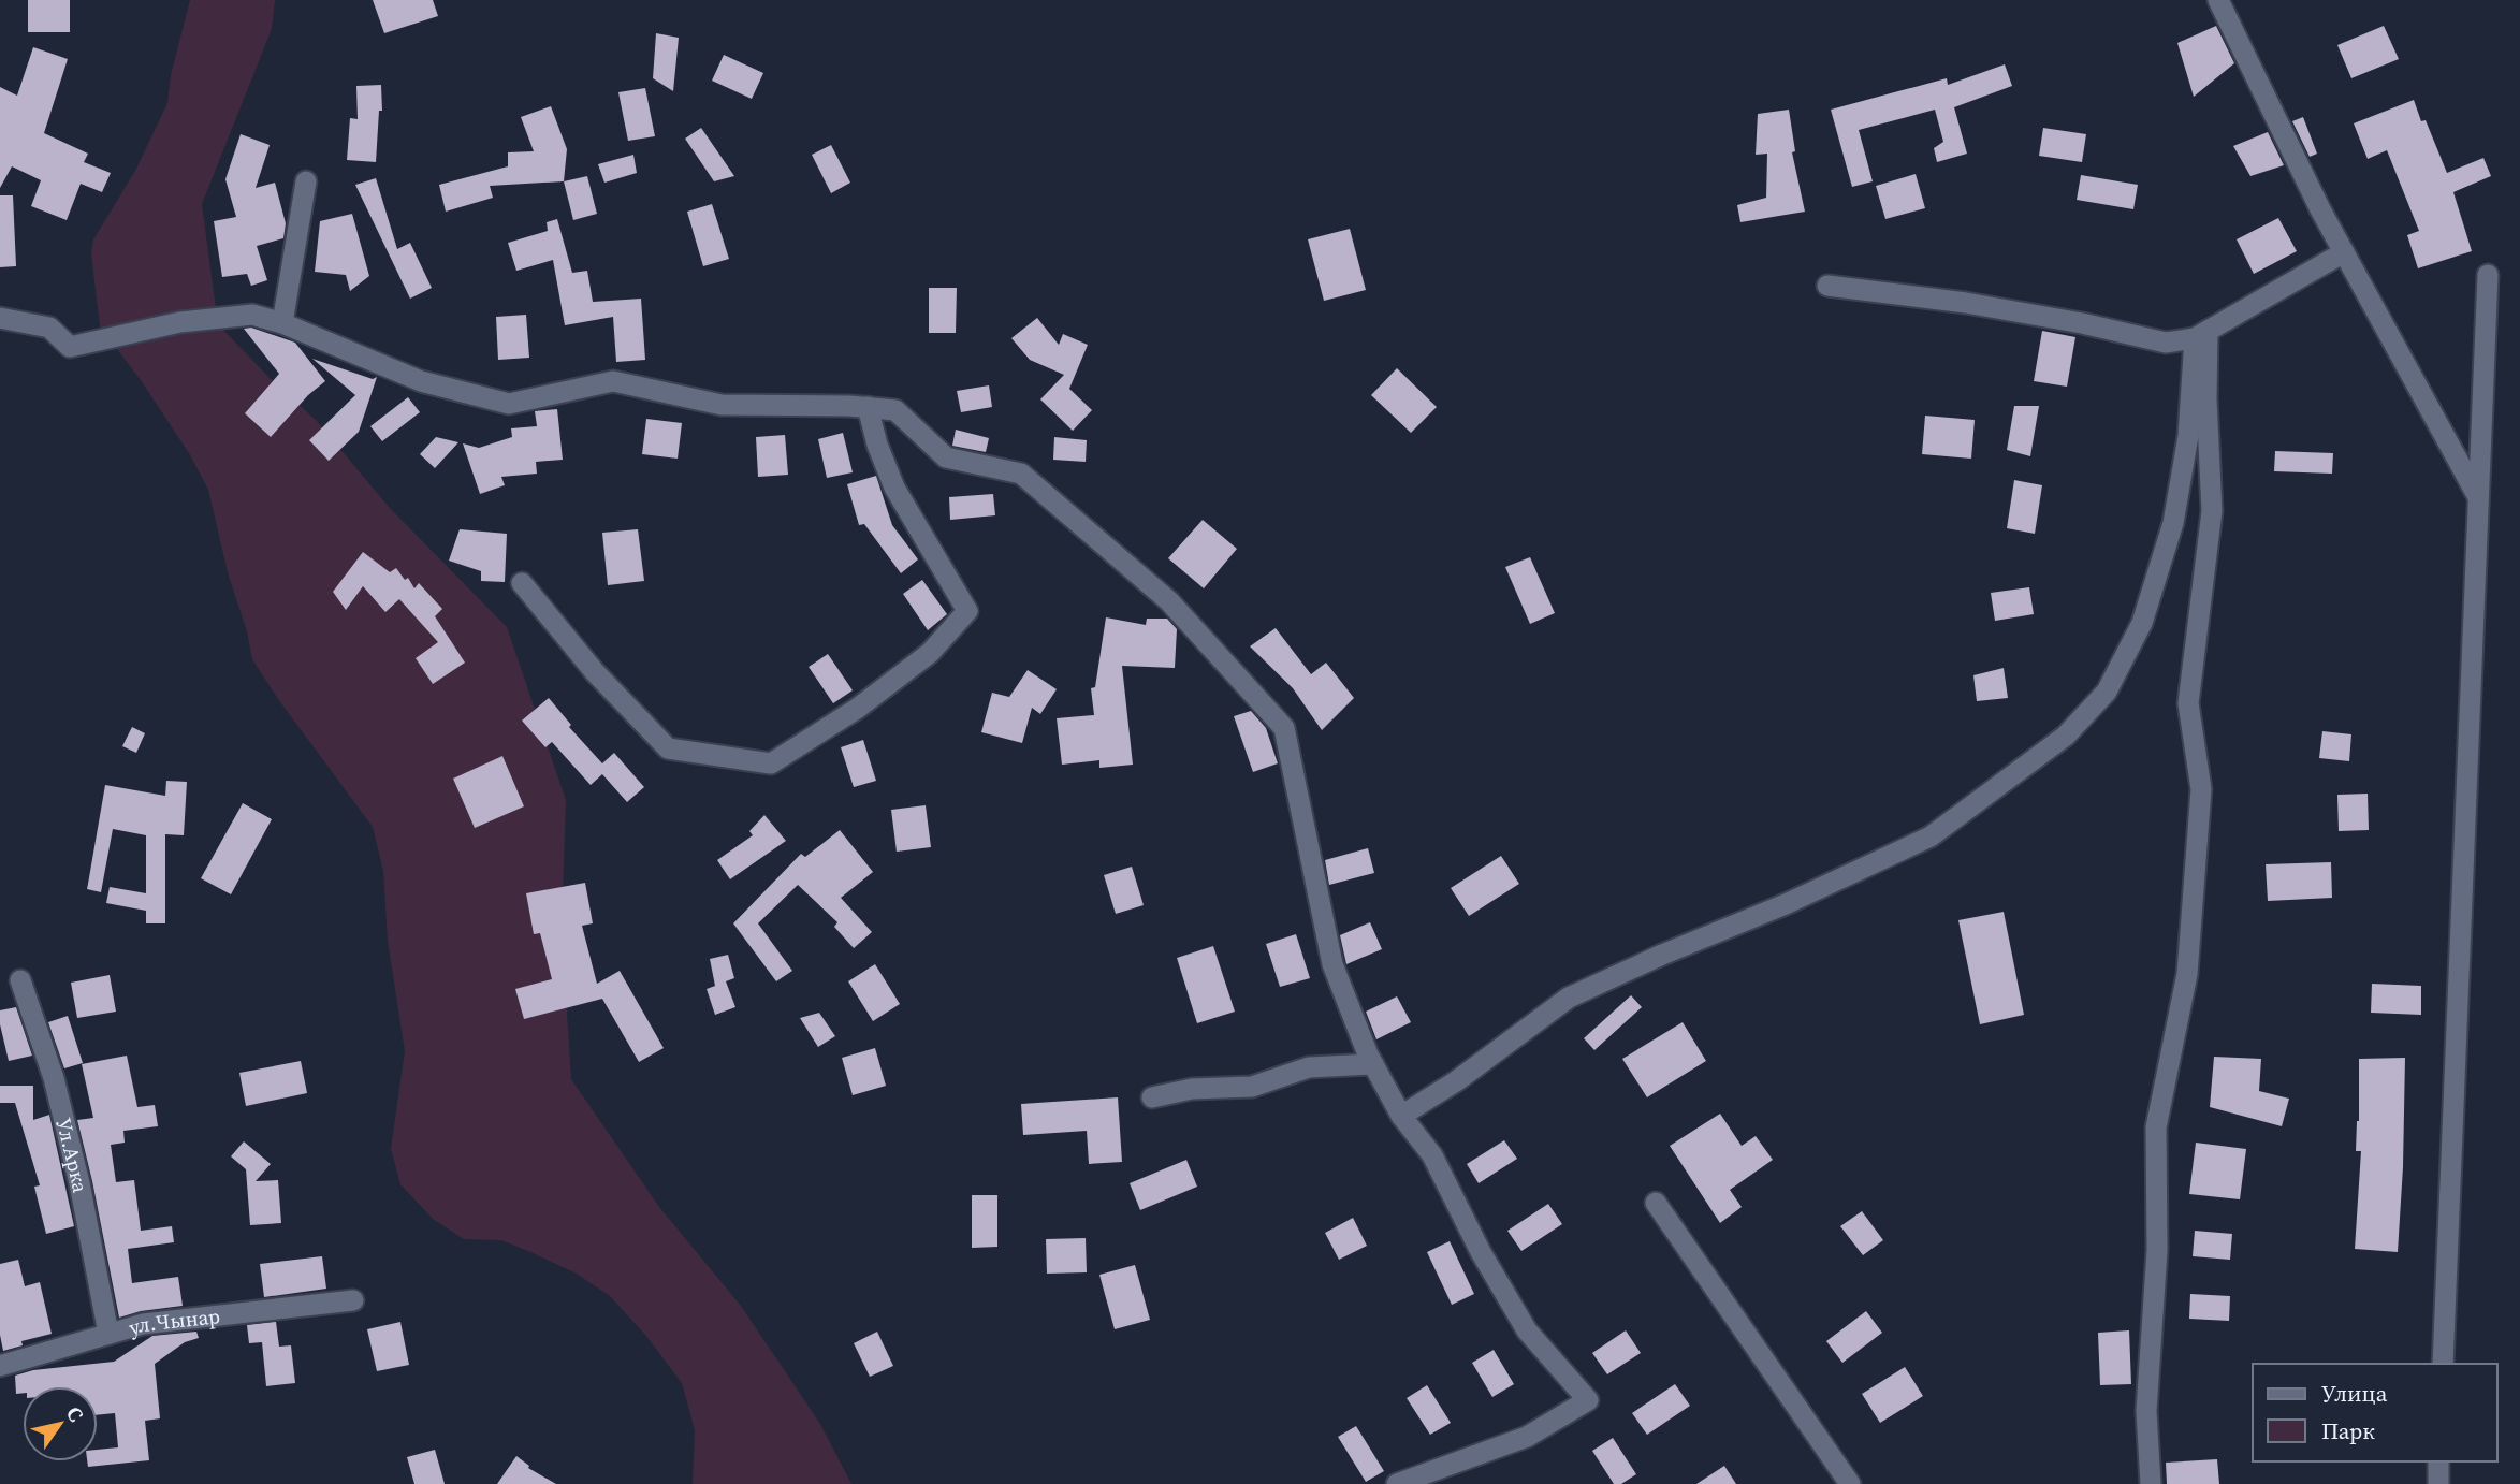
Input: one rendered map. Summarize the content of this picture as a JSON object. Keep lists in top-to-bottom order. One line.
{"streets":{"street":["Ул.Арка","ул.Чынар"]},"crossings":[["Ул.Арка","ул.Чынар"]],"legend":["Улица","Парк"],"north":"top right"}
